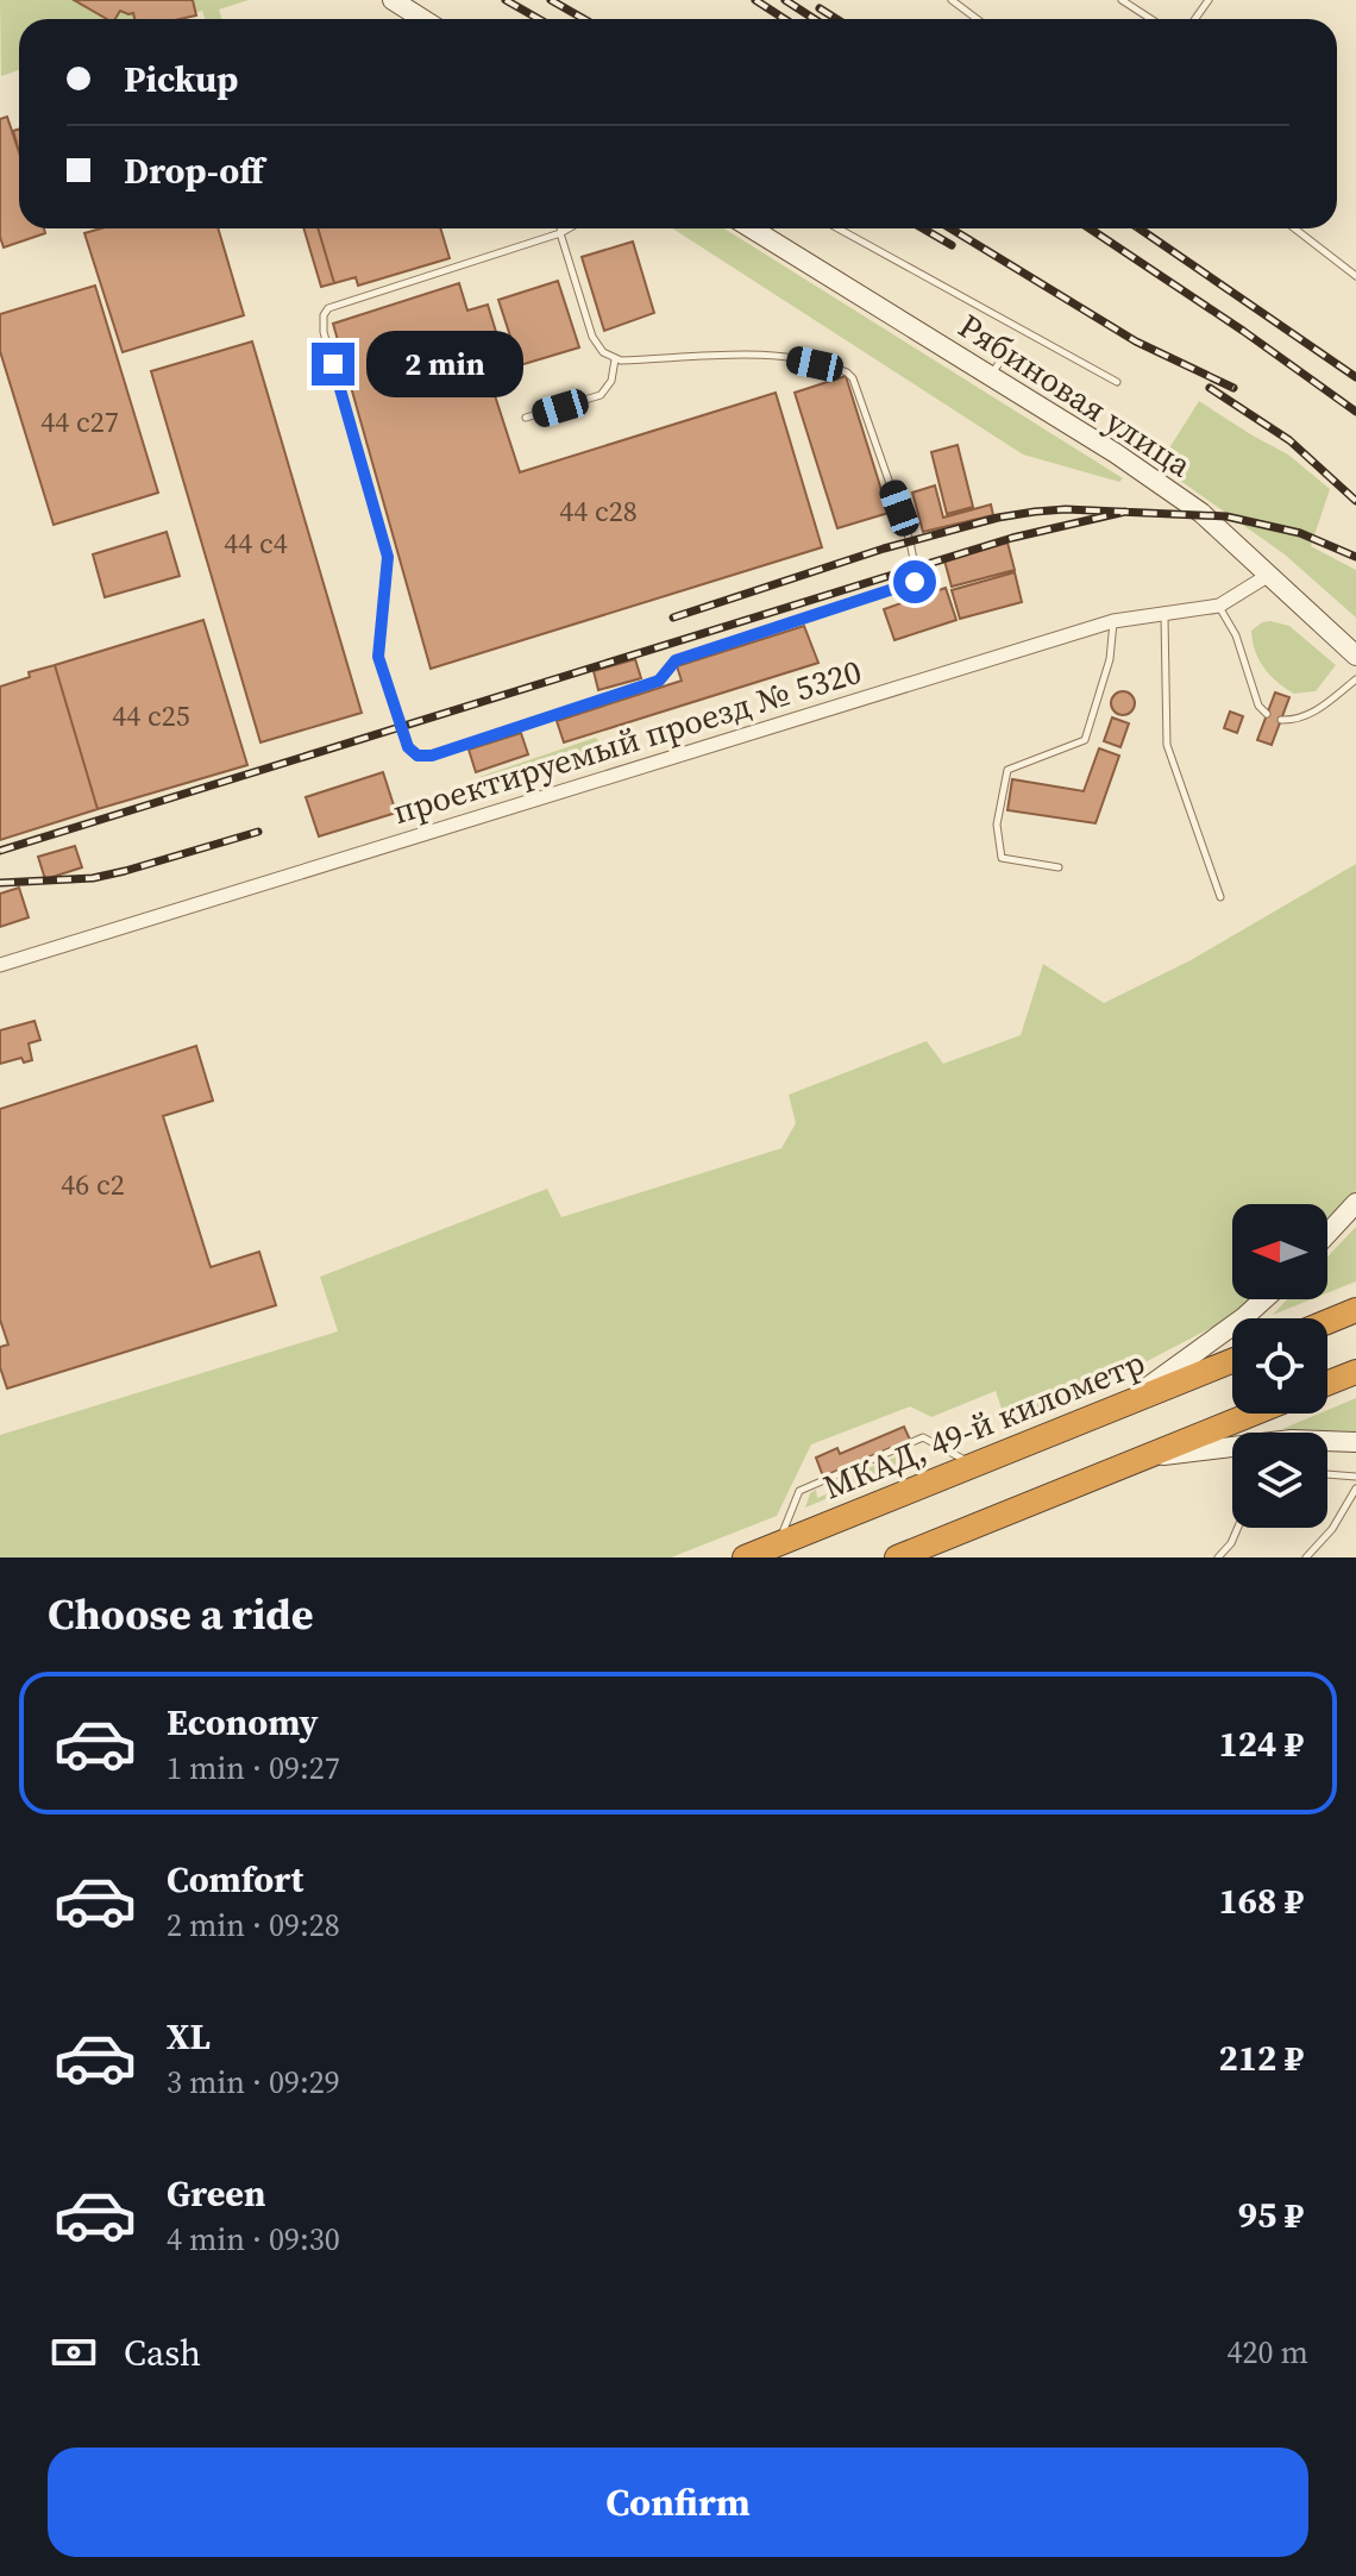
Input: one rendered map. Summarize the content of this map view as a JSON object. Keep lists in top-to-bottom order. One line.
{"streets":{"highway":["МКАД, 49-й километр"],"street":["Рябиновая улица","проектируемый проезд № 5320"]},"crossings":[["Рябиновая улица","проектируемый проезд № 5320"]],"house_numbers":["44 с27","44 с28","44 с4","44 с25","46 с2"],"north":"left","page":{"banner":["Pickup","Drop-off"],"bubble":"2 min","heading":"Choose a ride","list":[{"name":"Economy","note":"1 min · 09:27","value":"124 ₽"},{"name":"Comfort","note":"2 min · 09:28","value":"168 ₽"},{"name":"XL","note":"3 min · 09:29","value":"212 ₽"},{"name":"Green","note":"4 min · 09:30","value":"95 ₽"}],"pay":["Cash","420 m"],"buttons":"Confirm"}}
